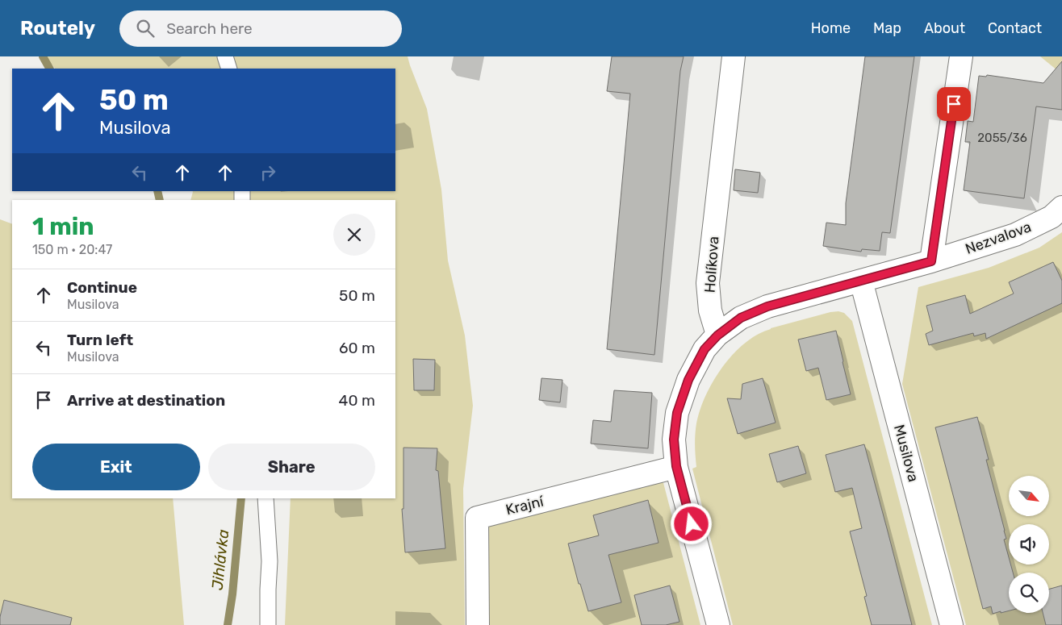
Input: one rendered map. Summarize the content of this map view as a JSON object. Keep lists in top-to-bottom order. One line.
{"streets":{"street":["Nezvalova","Holíkova","Musilova","Krajní"]},"water":["Jihlávka"],"house_numbers":["2055/36"],"north":"bottom right","page":{"header":"Routely","search":"Search here","nav":["Home","Map","About","Contact"],"turn":["50 m","Musilova"],"heading":["1 min","150 m · 20:47"],"list":[{"name":"Continue","note":"Musilova","value":"50 m"},{"name":"Turn left","note":"Musilova","value":"60 m"},{"name":"Arrive at destination","value":"40 m"}],"buttons":["Exit","Share"]}}
